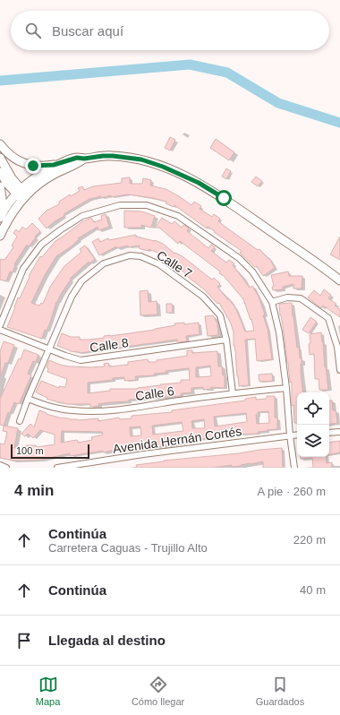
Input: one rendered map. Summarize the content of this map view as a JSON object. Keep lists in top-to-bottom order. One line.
{"streets":{"street":["Calle 7","Calle 8","Calle 6","Avenida Hernán Cortés"]},"crossings":[["Calle 7","Calle 8"],["Calle 7","Calle 6"]],"scale_bar":"100 m","page":{"search":"Buscar aquí","scale":"100 m","heading":["4 min","A pie · 260 m"],"list":[["Continúa","Carretera Caguas - Trujillo Alto","220 m"],["Continúa","40 m"],"Llegada al destino"],"nav":["Mapa","Cómo llegar","Guardados"]}}
